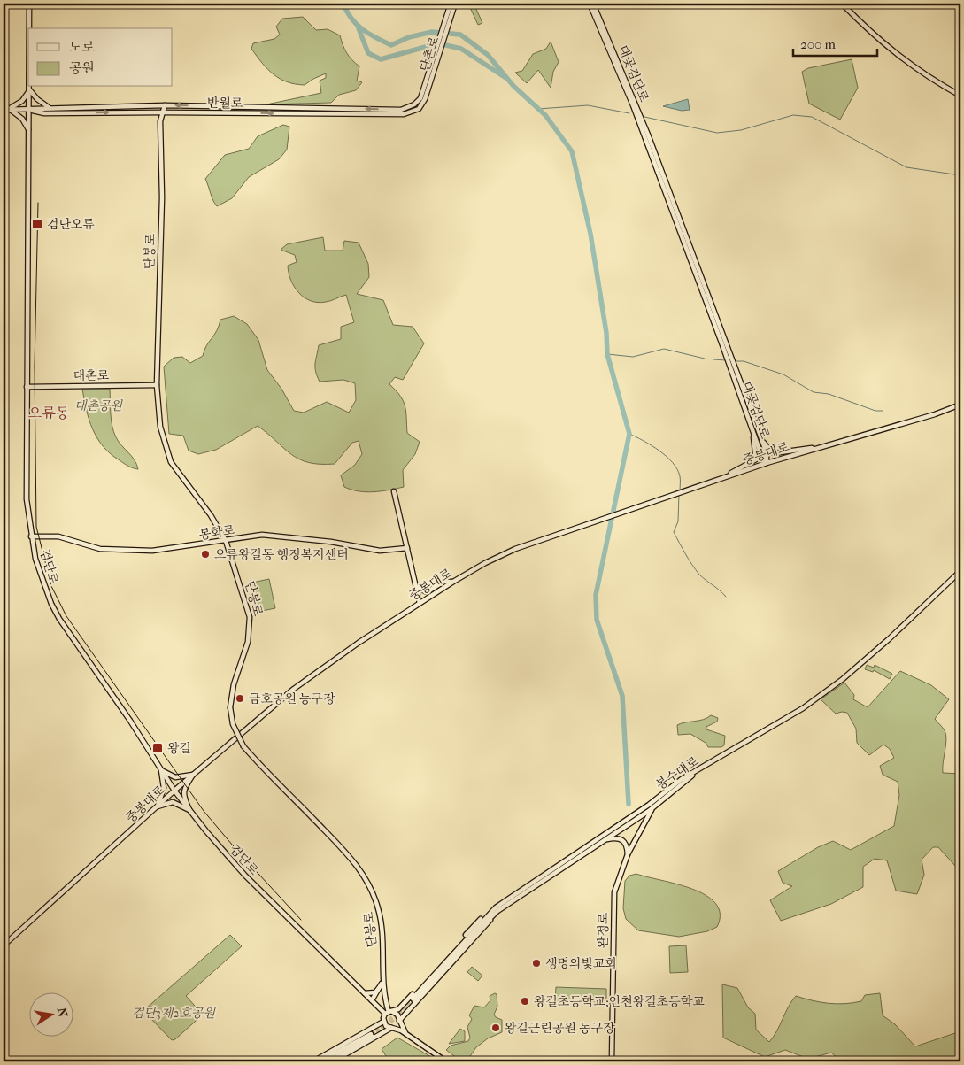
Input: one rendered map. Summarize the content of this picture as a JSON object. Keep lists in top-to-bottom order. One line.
{"streets":{"main road":["단촌로","대곶검단로","반월로","단봉로","대촌로","중봉대로","봉화로","검단로","봉수대로","완정로"]},"crossings":[["단촌로","반월로"],["대곶검단로","중봉대로"],["반월로","단봉로"],["반월로","검단로"],["단봉로","대촌로"],["단봉로","봉화로"],["단봉로","검단로"],["대촌로","검단로"],["중봉대로","검단로"],["봉화로","검단로"]],"districts":["오류동"],"parks":["대촌공원","검단3제2호공원"],"places":{"transit":["검단오류","왕길"],"other":["오류왕길동 행정복지센터","금호공원 농구장","생명의빛교회","왕길초등학교;인천왕길초등학교","왕길근린공원 농구장"]},"legend":["도로","공원"],"scale_bar":"200 m","north":"right"}
